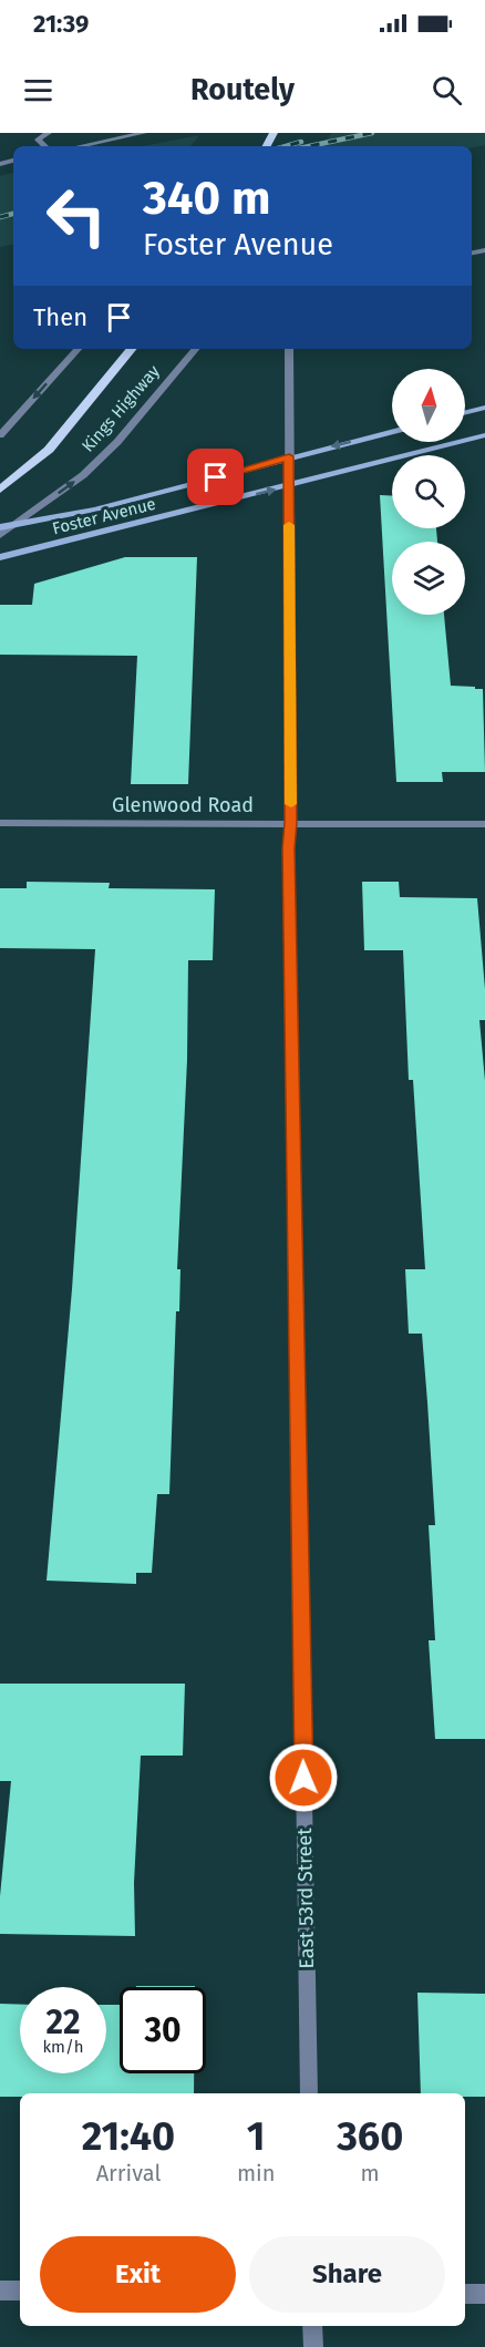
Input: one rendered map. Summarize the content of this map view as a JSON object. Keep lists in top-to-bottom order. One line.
{"streets":{"main road":["Kings Highway","Foster Avenue"],"street":["Glenwood Road","East 53rd Street"]},"crossings":[["Kings Highway","Foster Avenue"],["Foster Avenue","East 53rd Street"],["Glenwood Road","East 53rd Street"]],"north":"top","page":{"status":"21:39","header":"Routely","turn":["340 m","Foster Avenue"],"then":"Then","speed":"22 km/h","limit":"30","eta":["21:40","Arrival","1","min","360","m"],"buttons":["Exit","Share"]}}
